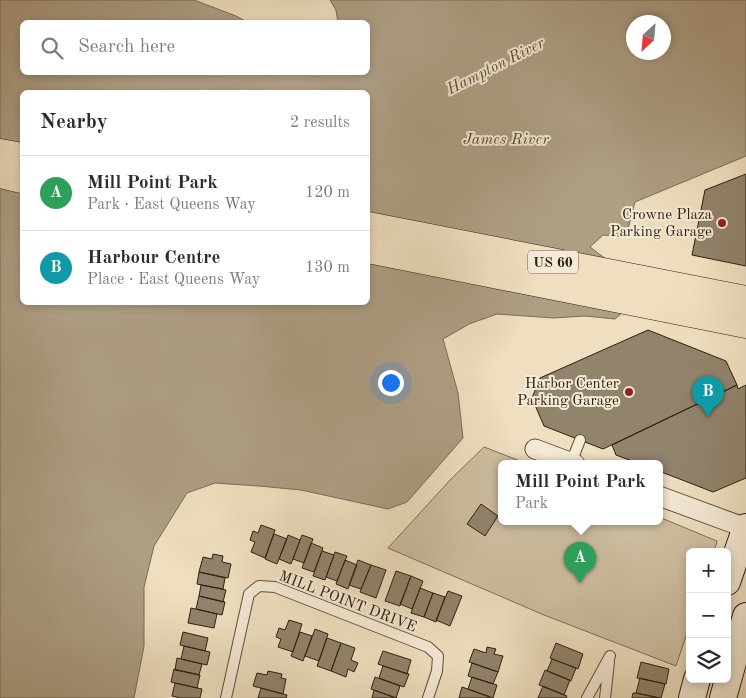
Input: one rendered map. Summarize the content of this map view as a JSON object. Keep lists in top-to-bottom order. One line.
{"streets":{"main road":["US 60"],"lane":["MILL POINT DRIVE"]},"water":["Hampton River","James River"],"places":["Crowne Plaza Parking Garage","Harbor Center Parking Garage"],"north":"bottom left","page":{"search":"Search here","heading":["Nearby","2 results"],"list":[{"mark":"A","name":"Mill Point Park","note":"Park · East Queens Way","value":"120 m"},{"mark":"B","name":"Harbour Centre","note":"Place · East Queens Way","value":"130 m"}],"pins":["B","A"],"popup":["Mill Point Park","Park"],"map_buttons":["+","−"]}}
